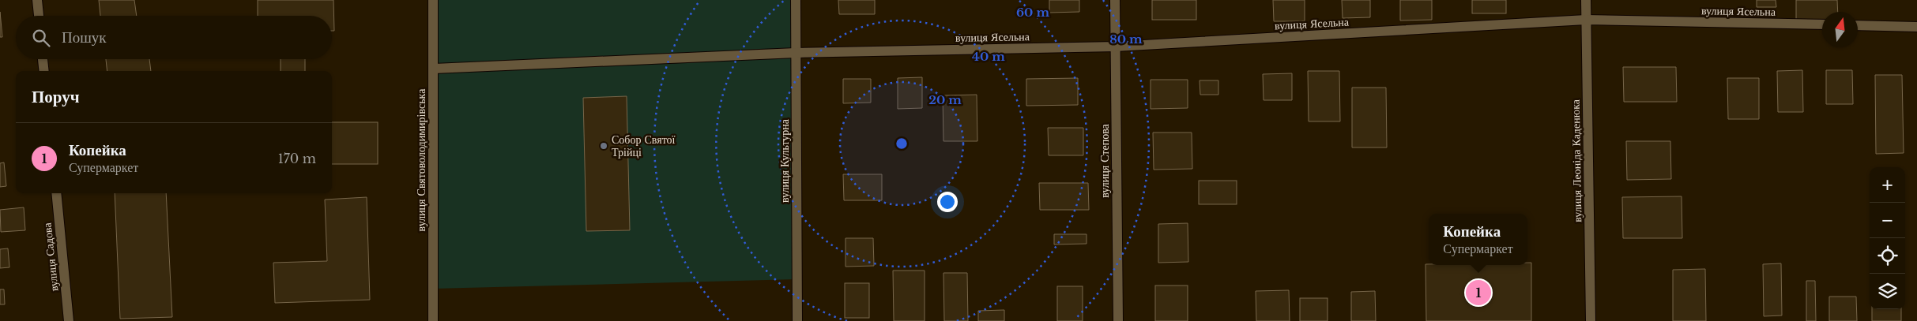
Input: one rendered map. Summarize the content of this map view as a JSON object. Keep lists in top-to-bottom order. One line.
{"streets":{"street":["вулиця Ясельна","вулиця Святоволодимирівська","вулиця Культурна","вулиця Степова","вулиця Леоніда Каденюка","вулиця Садова"]},"crossings":[["вулиця Ясельна","вулиця Святоволодимирівська"],["вулиця Ясельна","вулиця Культурна"],["вулиця Ясельна","вулиця Степова"],["вулиця Ясельна","вулиця Леоніда Каденюка"]],"places":["Собор Святої Трійці"],"north":"top","page":{"search":"Пошук","heading":"Поруч","list":[{"mark":"1","name":"Копейка","note":"Супермаркет","value":"170 m"}],"map_buttons":["+","−"],"popup":["Копейка","Супермаркет"],"pins":"1"},"rings":["60 m","80 m","40 m","20 m"]}
